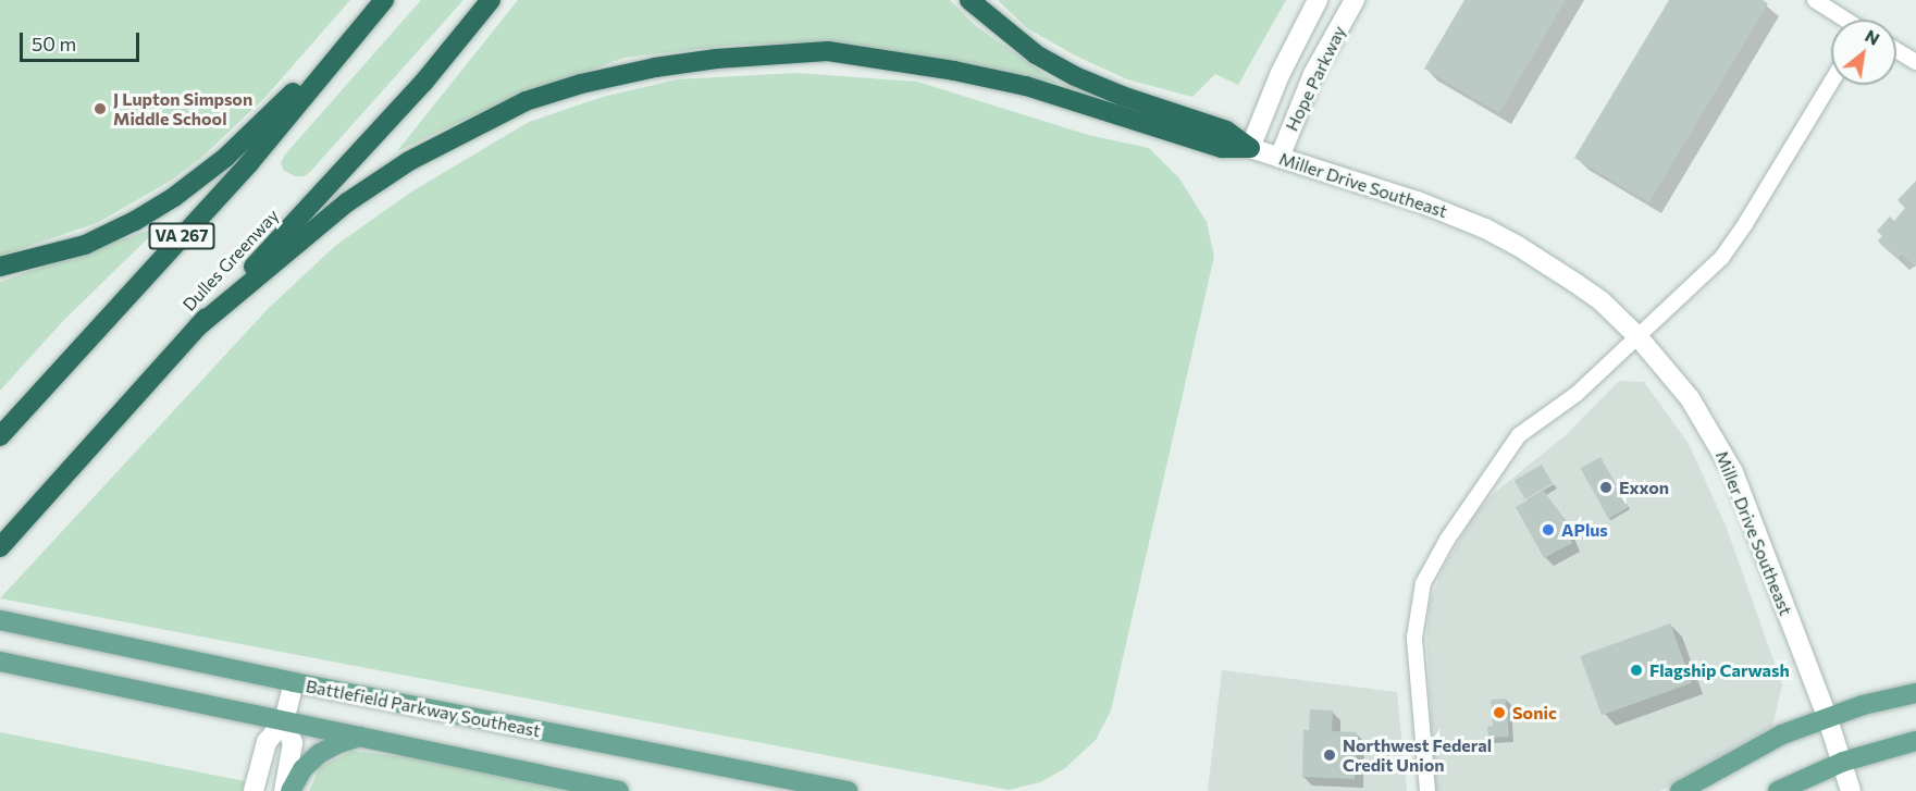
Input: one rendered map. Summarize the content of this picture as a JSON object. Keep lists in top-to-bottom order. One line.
{"streets":{"highway":["VA 267","Dulles Greenway"],"main road":["Hope Parkway","Miller Drive Southeast","Battlefield Parkway Southeast"]},"crossings":[["Hope Parkway","Miller Drive Southeast"]],"places":["J Lupton Simpson Middle School","Exxon","APlus","Flagship Carwash","Sonic","Northwest Federal Credit Union"],"scale_bar":"50 m","north":"top right"}
